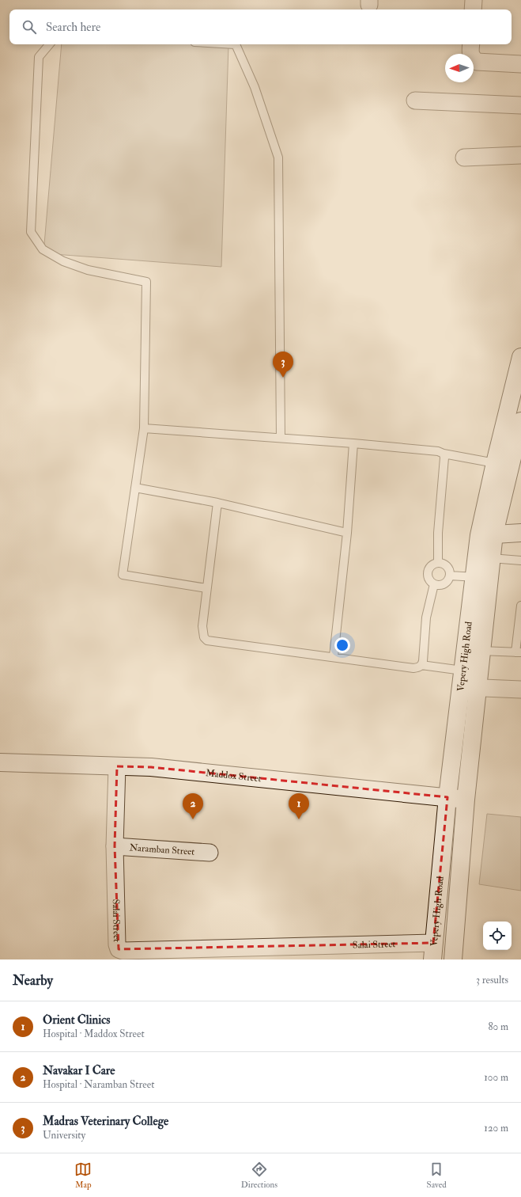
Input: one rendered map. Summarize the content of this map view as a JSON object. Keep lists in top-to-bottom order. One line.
{"streets":{"main road":["Vepery High Road","Maddox Street"],"street":["Naramban Street","Salai Street"]},"crossings":[["Vepery High Road","Maddox Street"],["Vepery High Road","Salai Street"],["Maddox Street","Salai Street"],["Naramban Street","Salai Street"]],"north":"left","page":{"search":"Search here","pins":["3","1","2"],"heading":["Nearby","3 results"],"list":[{"mark":"1","name":"Orient Clinics","note":"Hospital · Maddox Street","value":"80 m"},{"mark":"2","name":"Navakar I Care","note":"Hospital · Naramban Street","value":"100 m"},{"mark":"3","name":"Madras Veterinary College","note":"University","value":"120 m"}],"nav":["Map","Directions","Saved"]}}
